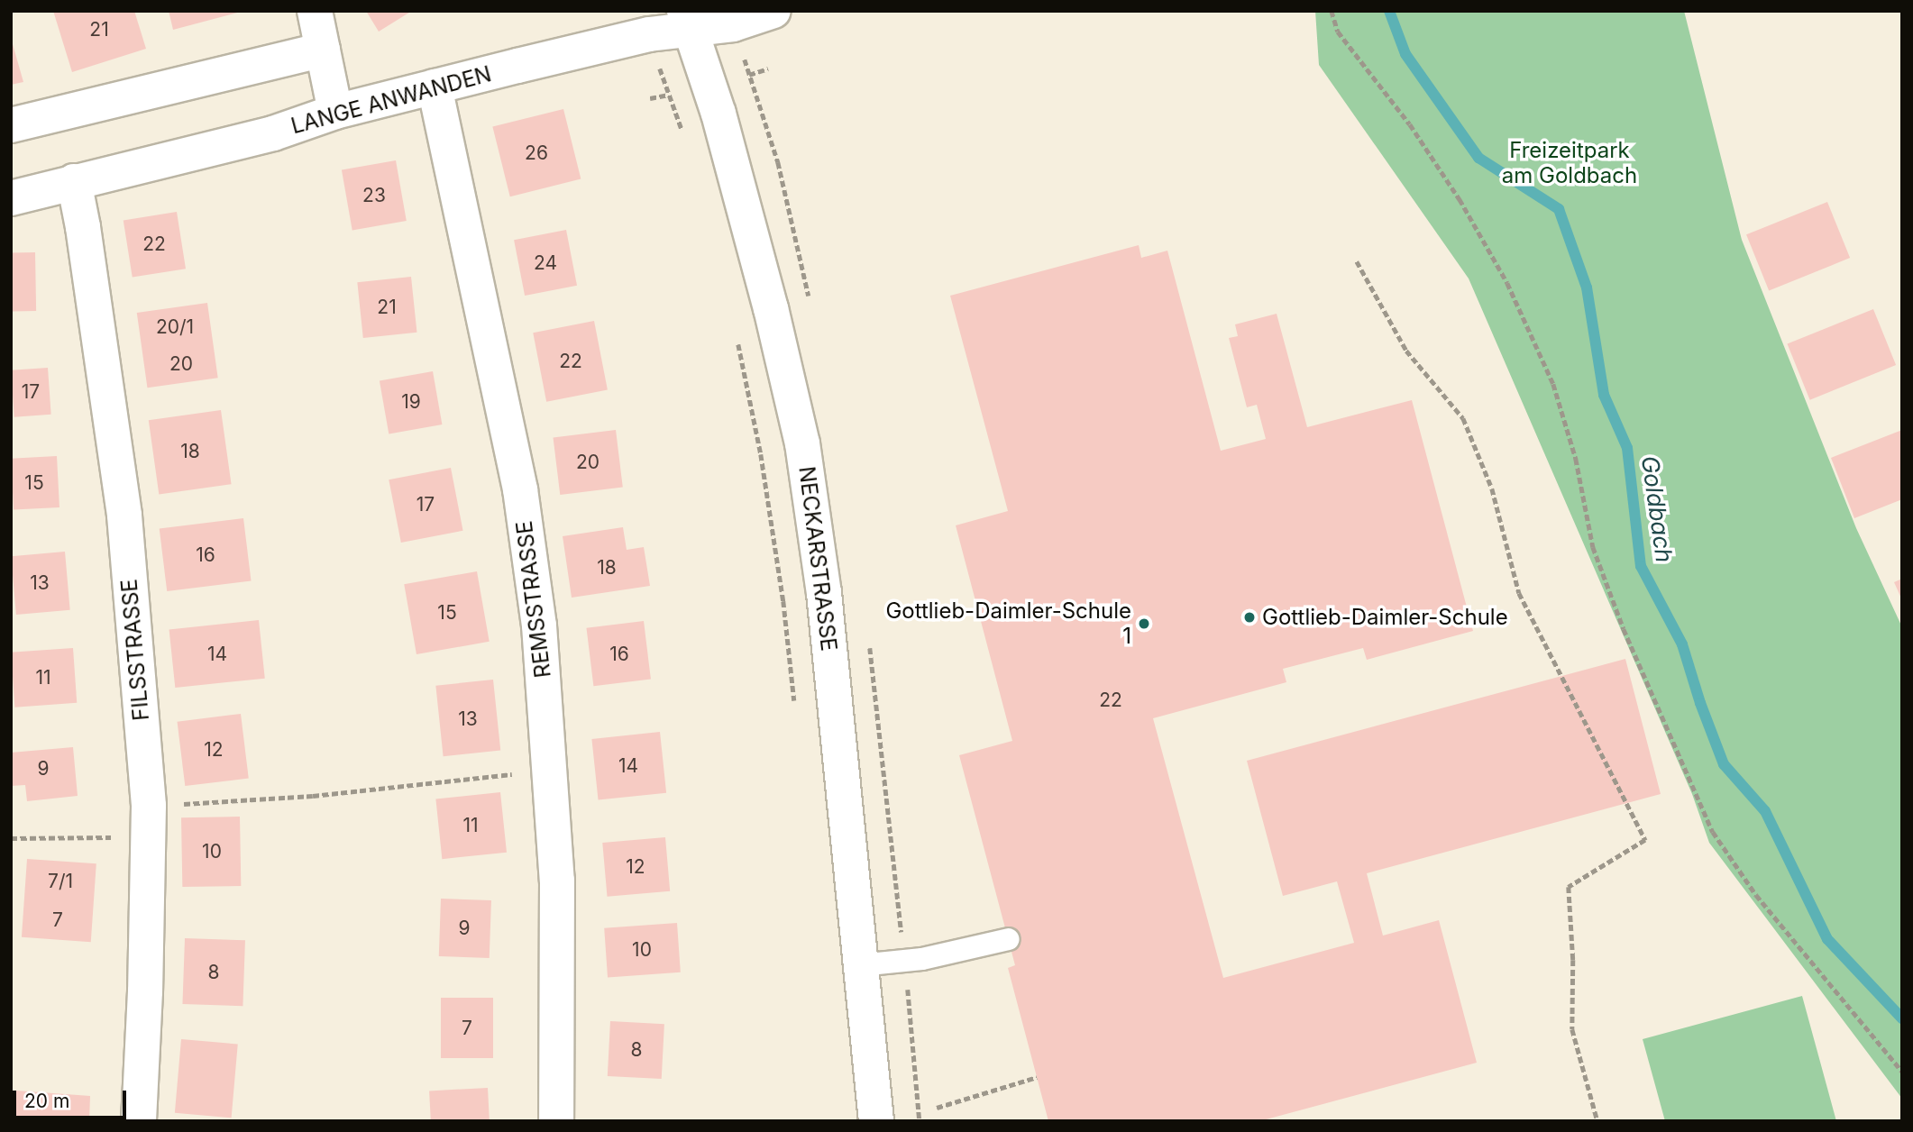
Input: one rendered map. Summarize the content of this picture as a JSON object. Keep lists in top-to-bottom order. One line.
{"streets":{"street":["LANGE ANWANDEN","NECKARSTRASSE","REMSSTRASSE","FILSSTRASSE"]},"crossings":[["LANGE ANWANDEN","NECKARSTRASSE"],["LANGE ANWANDEN","REMSSTRASSE"],["LANGE ANWANDEN","FILSSTRASSE"]],"water":["Goldbach"],"parks":["Freizeitpark am Goldbach"],"places":["Gottlieb-Daimler-Schule","Gottlieb-Daimler-Schule 1"],"house_numbers":["21","26","23","22","24","21","20/1","22","20","17","19","18","20","15","17","16","18","13","15","14","16","11","22","13","12","14","9","11","10","12","7/1","7","9","10","8","7","8"],"scale_bar":"20 m"}
